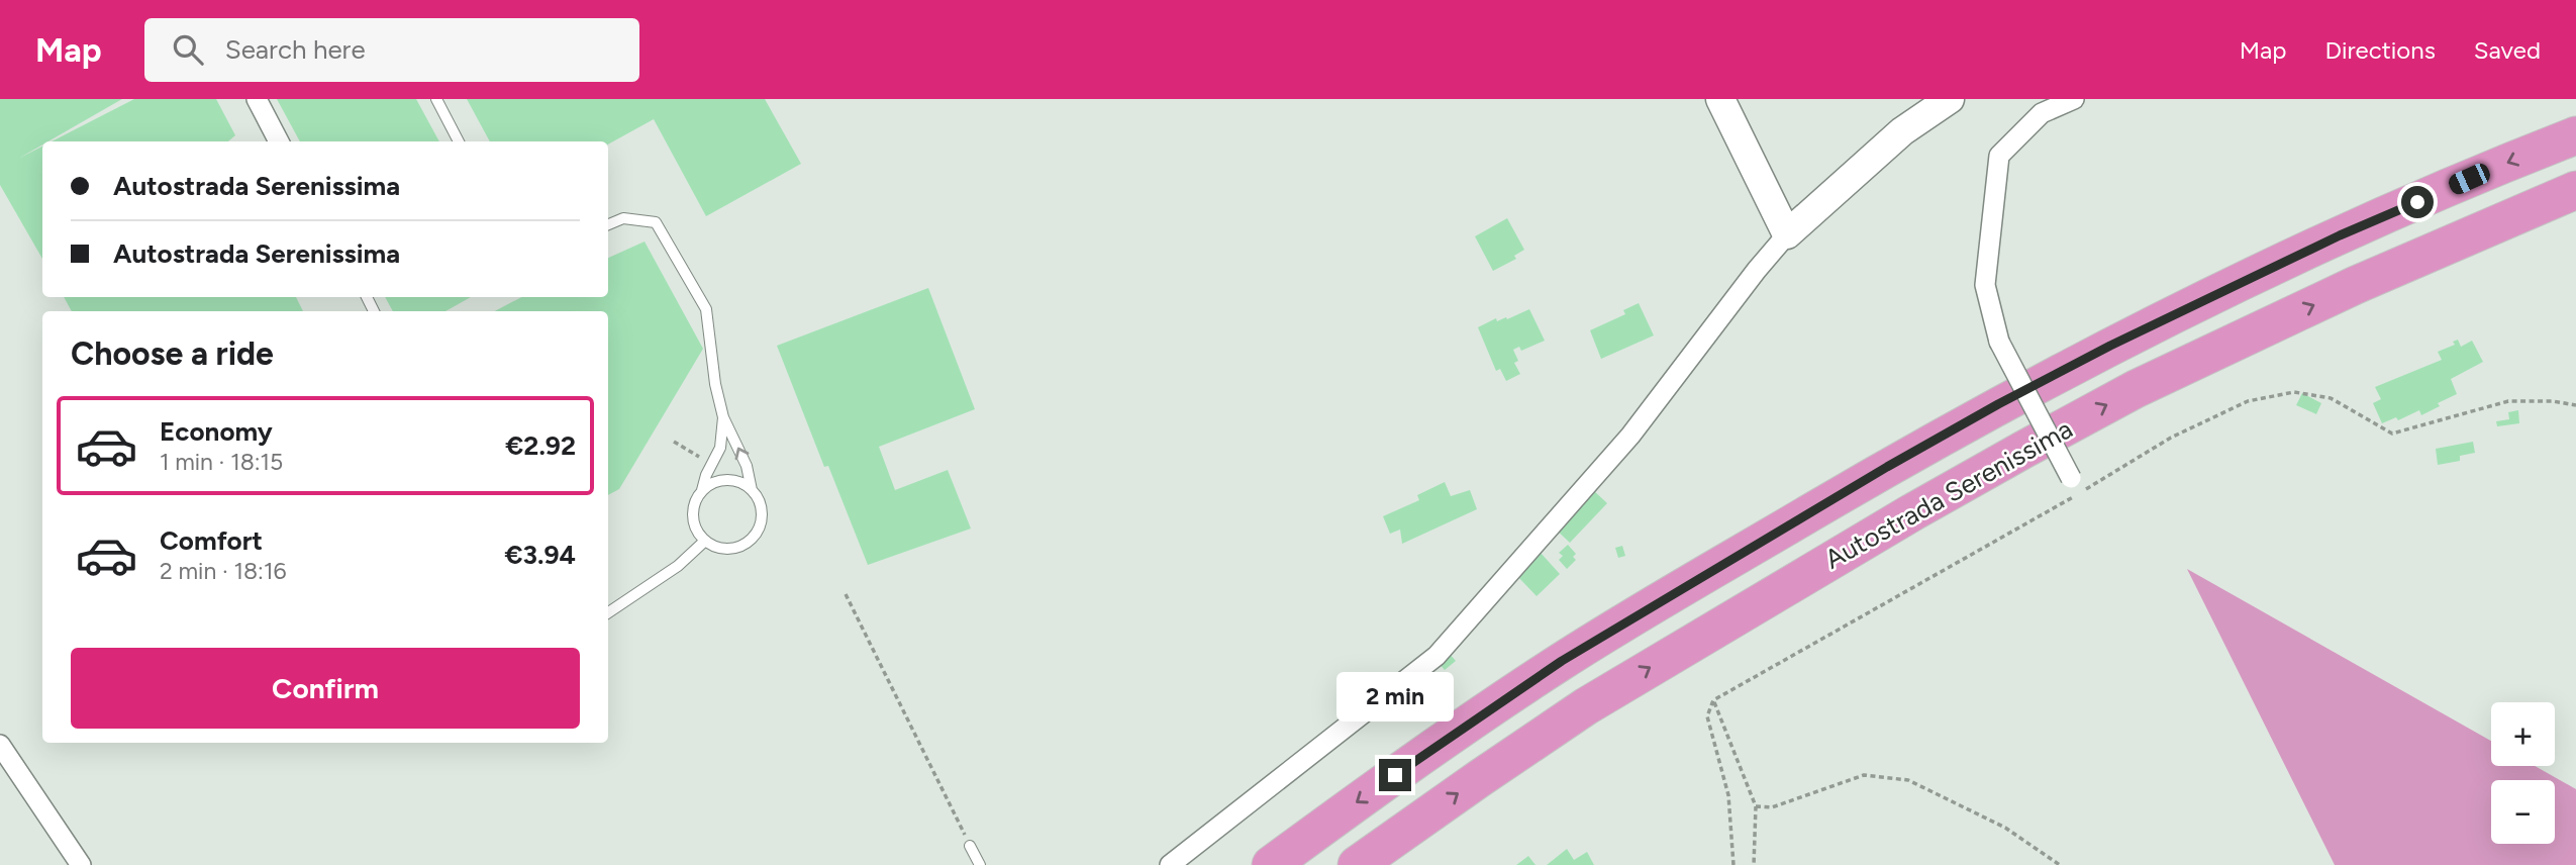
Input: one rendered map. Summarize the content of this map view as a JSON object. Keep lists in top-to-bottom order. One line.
{"streets":{"highway":["Autostrada Serenissima"]},"page":{"header":"Map","search":"Search here","nav":["Map","Directions","Saved"],"banner":["Autostrada Serenissima","Autostrada Serenissima"],"heading":"Choose a ride","list":[{"name":"Economy","note":"1 min · 18:15","value":"€2.92"},{"name":"Comfort","note":"2 min · 18:16","value":"€3.94"}],"buttons":"Confirm","bubble":"2 min","map_buttons":["+","−"]}}
